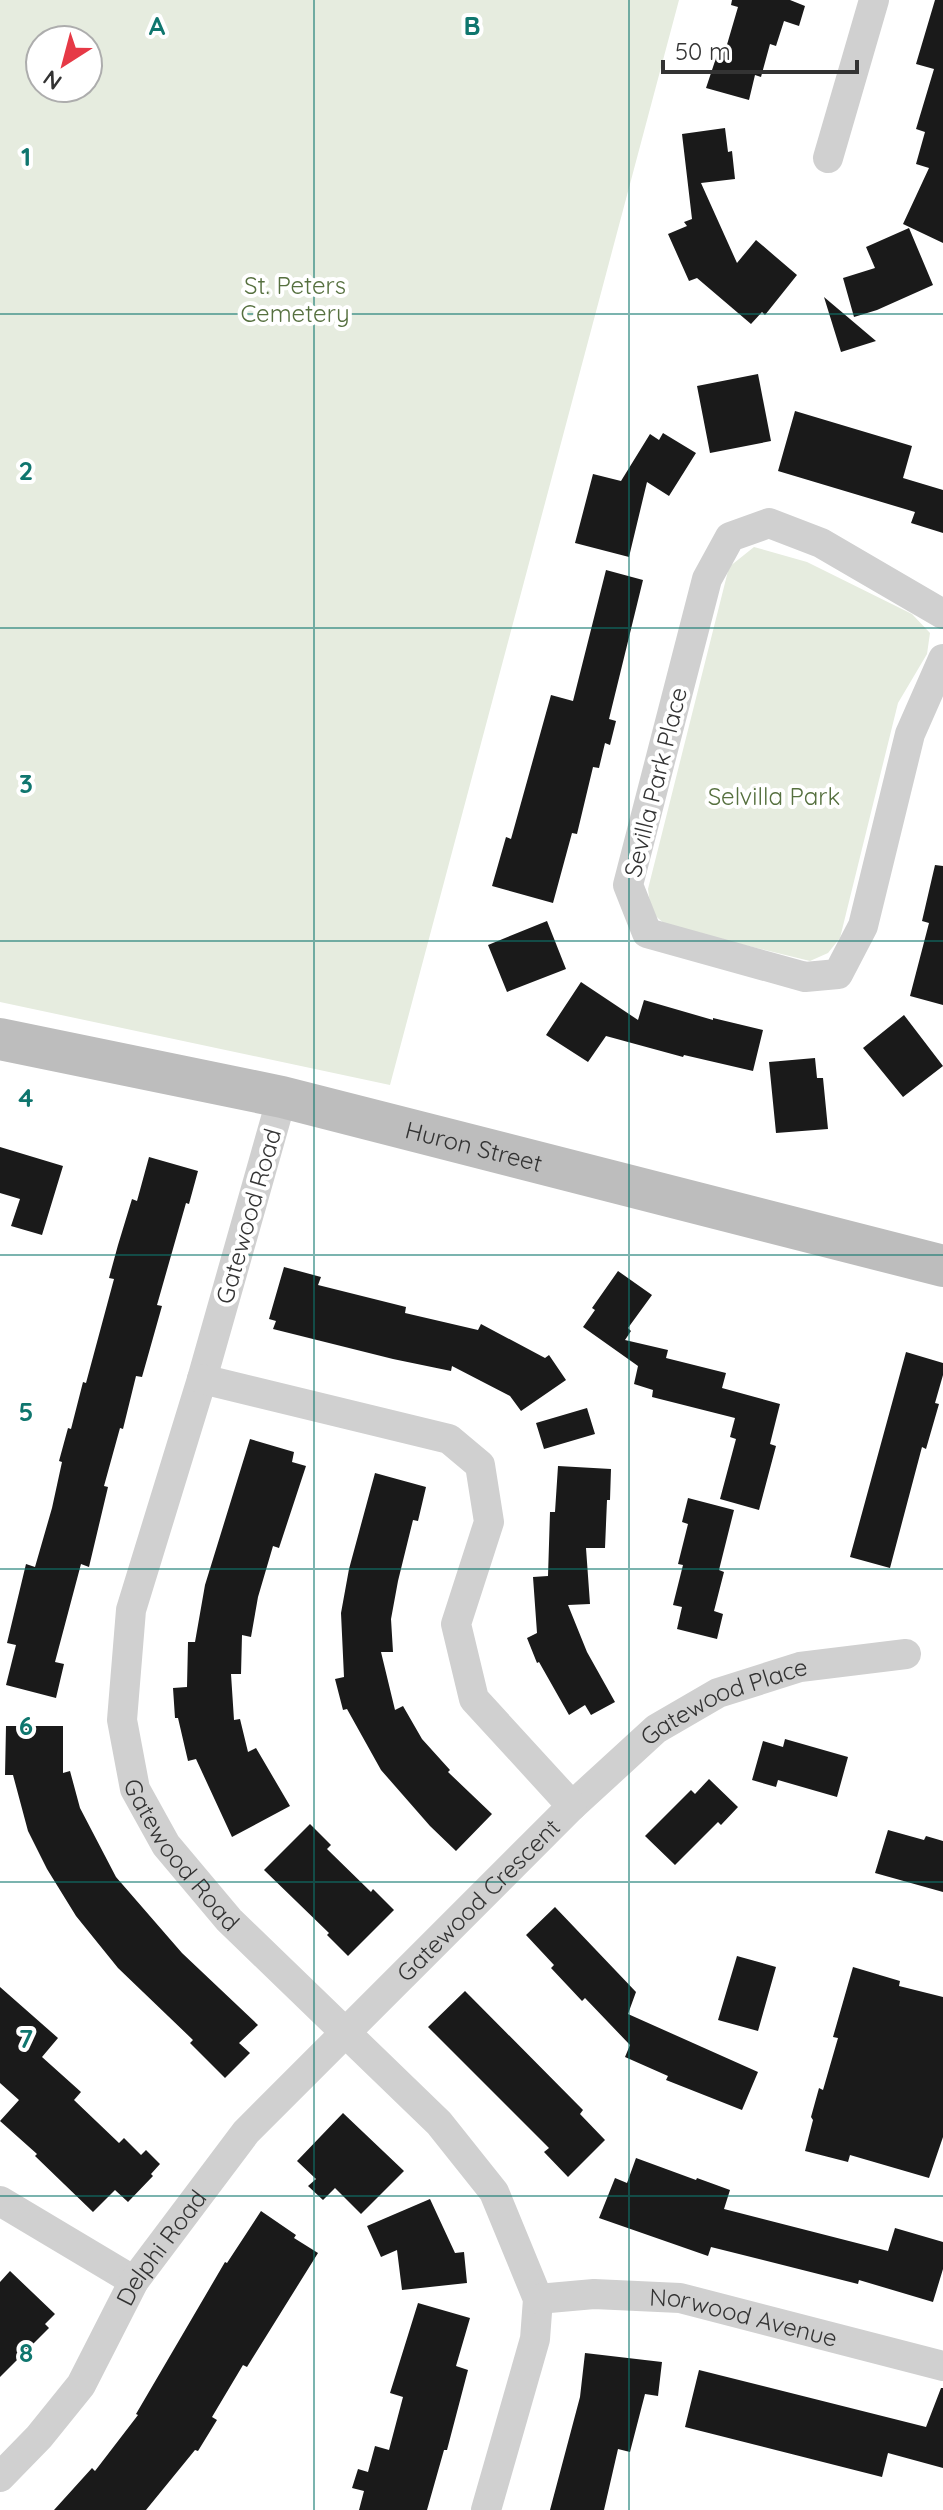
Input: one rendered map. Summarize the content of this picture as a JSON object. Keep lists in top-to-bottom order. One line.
{"streets":{"main road":["Huron Street"],"street":["Sevilla Park Place","Gatewood Road","Gatewood Place","Gatewood Crescent","Delphi Road","Norwood Avenue"]},"crossings":[["Huron Street","Gatewood Road"],["Gatewood Road","Gatewood Crescent"],["Gatewood Road","Delphi Road"],["Gatewood Road","Norwood Avenue"],["Gatewood Place","Gatewood Crescent"],["Gatewood Crescent","Delphi Road"]],"parks":["St. Peters Cemetery","Selvilla Park"],"scale_bar":"50 m","north":"bottom left","grid":{"columns":["A","B"],"rows":["1","2","3","4","5","6","7","8"]}}
